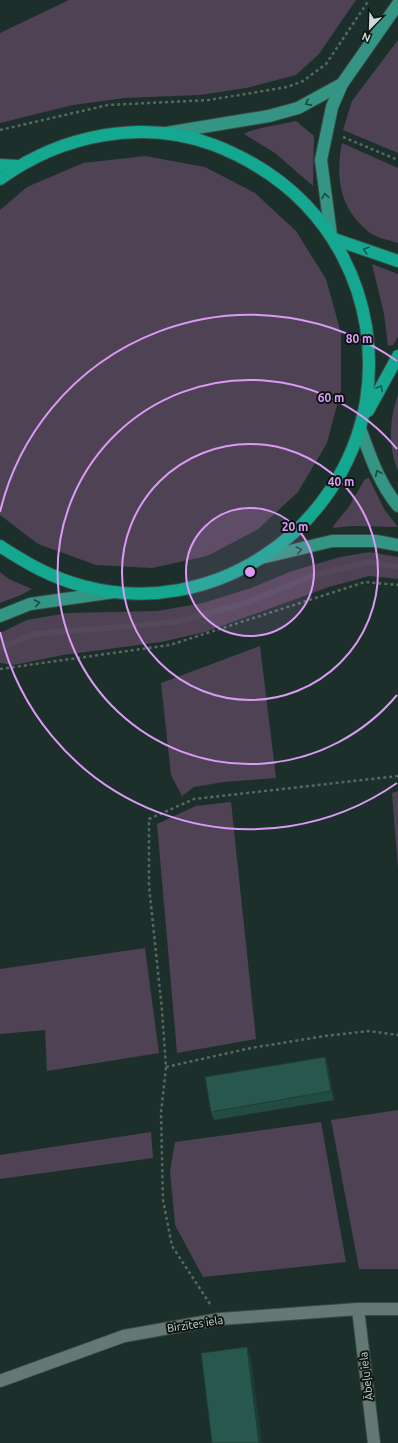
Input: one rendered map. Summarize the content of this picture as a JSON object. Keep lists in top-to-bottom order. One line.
{"streets":{"street":["Birzītes iela","Ābeļu iela"]},"crossings":[["Birzītes iela","Ābeļu iela"]],"north":"bottom left","rings":["80 m","60 m","40 m","20 m"]}
